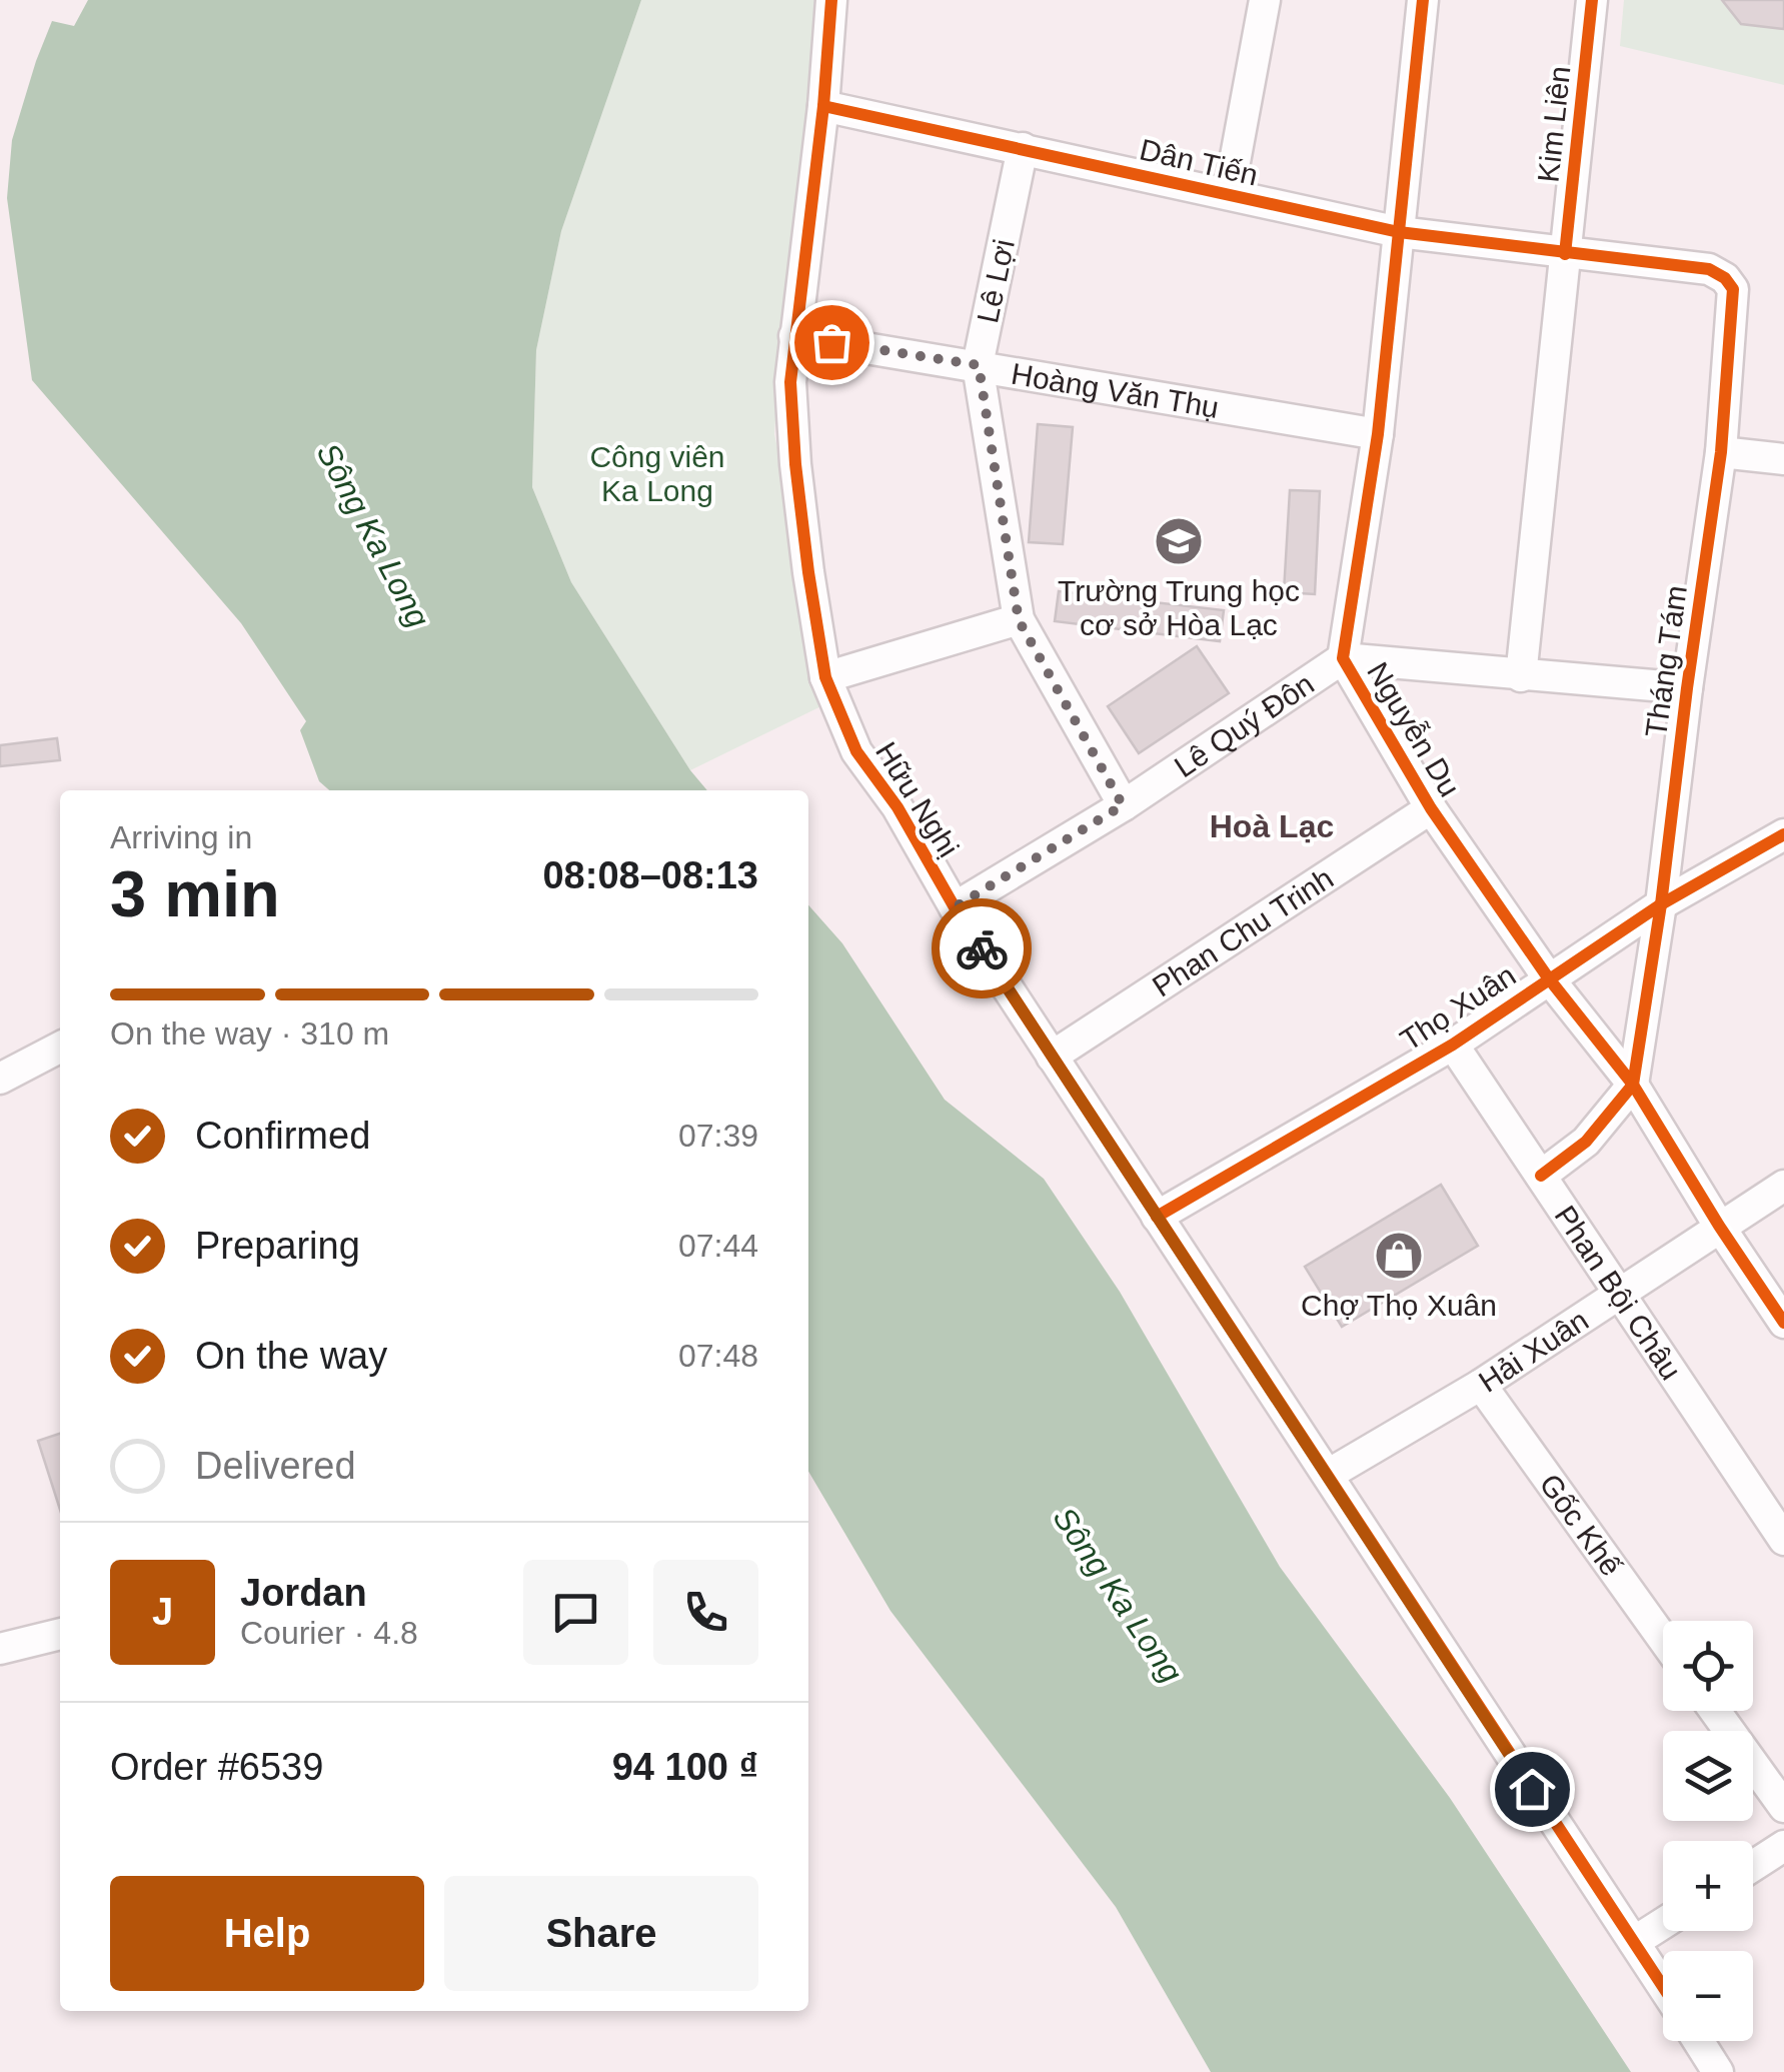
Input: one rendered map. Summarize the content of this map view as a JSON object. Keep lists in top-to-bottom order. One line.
{"streets":{"street":["Kim Liên","Dân Tiến","Lê Lợi","Hoàng Văn Thụ","Tháng Tám","Lê Quý Đôn","Nguyễn Du","Hữu Nghị","Phan Chu Trinh","Thọ Xuân","Phan Bội Châu","Hải Xuân","Gốc Khế"]},"crossings":[["Kim Liên","Dân Tiến"],["Kim Liên","Tháng Tám"],["Kim Liên","Lê Quý Đôn"],["Dân Tiến","Lê Lợi"],["Dân Tiến","Tháng Tám"],["Dân Tiến","Nguyễn Du"],["Dân Tiến","Hữu Nghị"],["Lê Lợi","Hoàng Văn Thụ"],["Lê Lợi","Lê Quý Đôn"],["Hoàng Văn Thụ","Nguyễn Du"],["Hoàng Văn Thụ","Hữu Nghị"],["Tháng Tám","Lê Quý Đôn"],["Tháng Tám","Nguyễn Du"],["Tháng Tám","Thọ Xuân"],["Lê Quý Đôn","Nguyễn Du"],["Lê Quý Đôn","Hữu Nghị"],["Nguyễn Du","Phan Chu Trinh"],["Nguyễn Du","Thọ Xuân"],["Nguyễn Du","Hải Xuân"],["Hữu Nghị","Phan Chu Trinh"],["Hữu Nghị","Thọ Xuân"],["Hữu Nghị","Hải Xuân"],["Thọ Xuân","Phan Bội Châu"],["Phan Bội Châu","Hải Xuân"],["Hải Xuân","Gốc Khế"]],"districts":["Hoà Lạc"],"water":["Sông Ka Long"],"parks":["Công viên Ka Long"],"places":{"school or university":["Trường Trung học cơ sở Hòa Lạc"],"shop":["Chợ Thọ Xuân"]},"page":{"heading":["3 min","Arriving in","08:08–08:13"],"panel":["Jordan","Courier · 4.8","Order #6539","94 100 ₫"],"bar":"On the way · 310 m","list":[["Confirmed","07:39"],["Preparing","07:44"],["On the way","07:48"],"Delivered"],"round":"J","map_buttons":["+","−"],"buttons":["Help","Share"]}}
